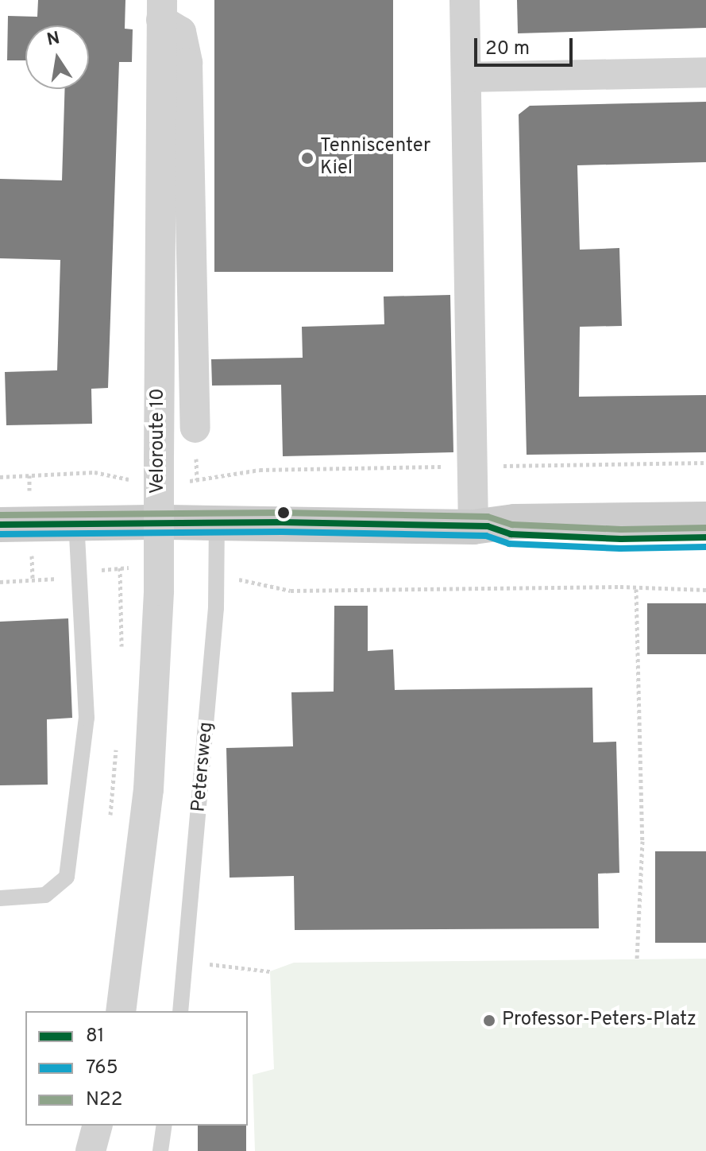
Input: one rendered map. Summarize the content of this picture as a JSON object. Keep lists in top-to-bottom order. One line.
{"streets":{"street":["Veloroute 10"],"lane":["Petersweg"]},"places":["Tenniscenter Kiel","Professor-Peters-Platz"],"lines":["transit line N22","transit line 81","transit line 765"],"legend":["81","765","N22"],"scale_bar":"20 m","north":"top"}
